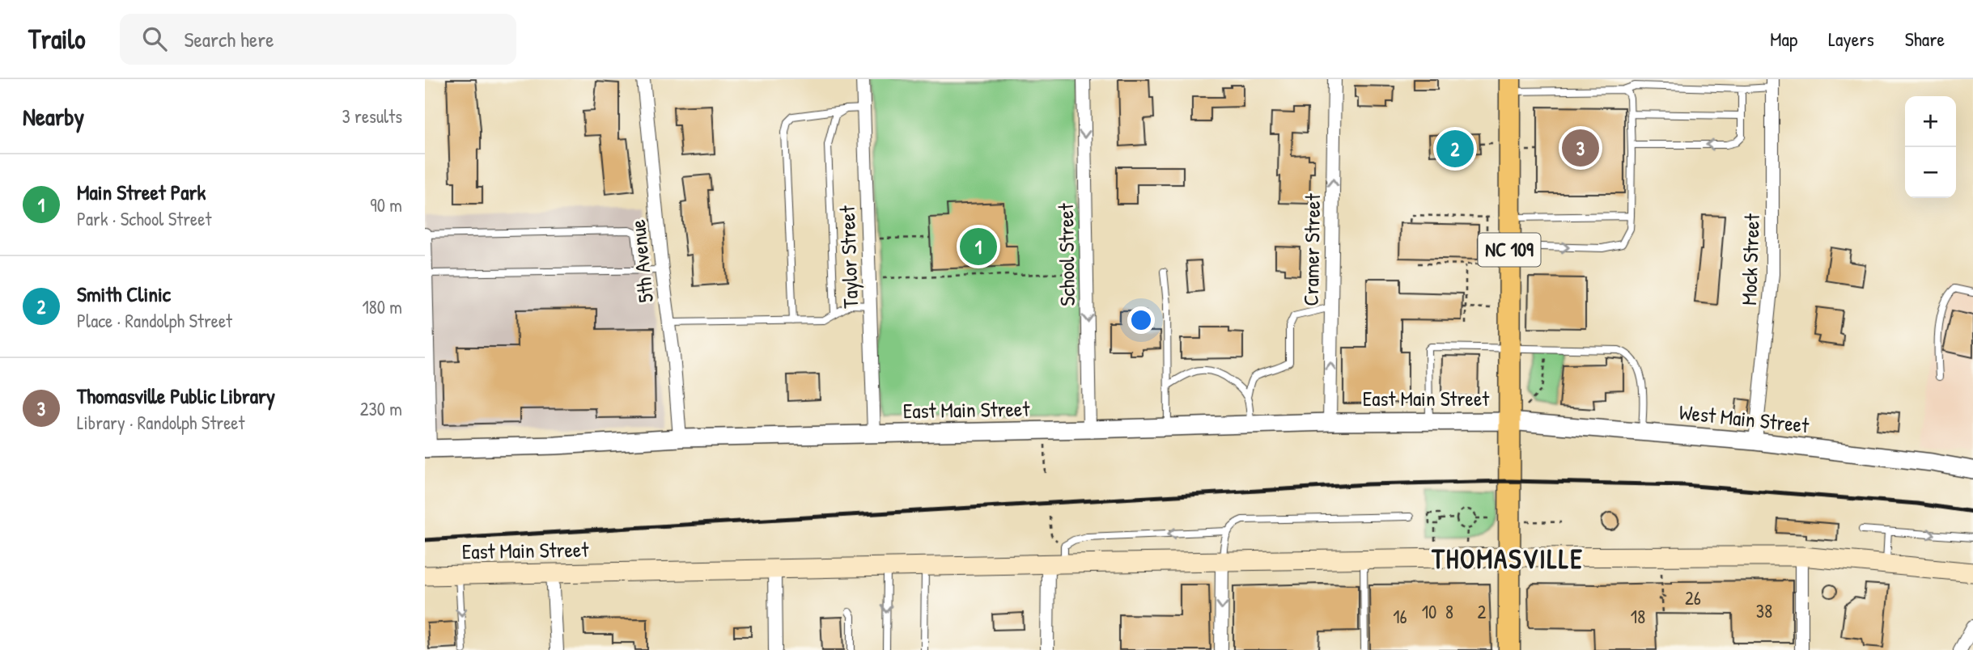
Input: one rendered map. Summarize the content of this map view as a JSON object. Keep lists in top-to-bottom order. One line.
{"streets":{"main road":["NC 109","East Main Street"],"street":["Cramer Street","School Street","Taylor Street","Mock Street","5th Avenue","West Main Street"]},"crossings":[["Cramer Street","East Main Street"],["NC 109","East Main Street"],["NC 109","West Main Street"],["School Street","East Main Street"],["Taylor Street","East Main Street"],["Mock Street","West Main Street"],["5th Avenue","East Main Street"],["East Main Street","West Main Street"]],"one_way":["Cramer Street","School Street"],"districts":["THOMASVILLE"],"house_numbers":["26","38","10","8","2","16","18"],"page":{"header":"Trailo","search":"Search here","nav":["Map","Layers","Share"],"heading":["Nearby","3 results"],"map_buttons":["+","−"],"pins":["3","2","1"],"list":[{"mark":"1","name":"Main Street Park","note":"Park · School Street","value":"90 m"},{"mark":"2","name":"Smith Clinic","note":"Place · Randolph Street","value":"180 m"},{"mark":"3","name":"Thomasville Public Library","note":"Library · Randolph Street","value":"230 m"}]}}
